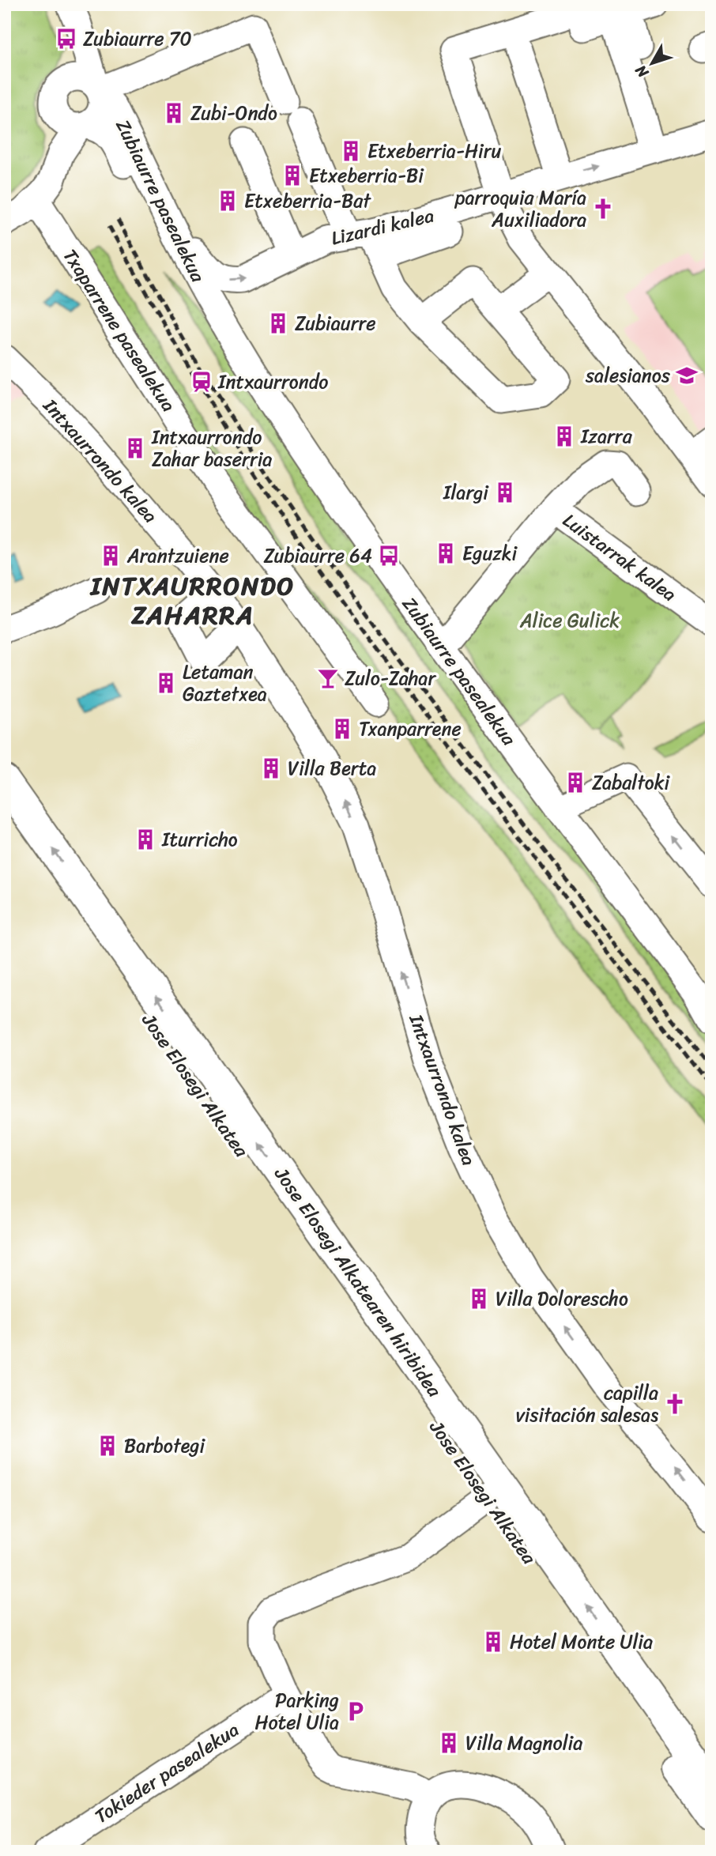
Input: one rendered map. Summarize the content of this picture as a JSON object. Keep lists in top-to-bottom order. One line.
{"streets":{"main road":["Jose Elosegi Alkatea","Jose Elosegi Alkatearen hiribidea"],"street":["Zubiaurre pasealekua","Lizardi kalea","Txaparrene pasealekua","Intxaurrondo kalea","Luistarrak kalea","Tokieder pasealekua"]},"crossings":[["Zubiaurre pasealekua","Lizardi kalea"],["Zubiaurre pasealekua","Luistarrak kalea"]],"one_way":["Intxaurrondo kalea","Jose Elosegi Alkatearen hiribidea"],"districts":["INTXAURRONDO ZAHARRA"],"parks":["Alice Gulick"],"places":{"bus stop":["Zubiaurre 70","Zubiaurre 64"],"building":["Zubi-Ondo","Etxeberria-Hiru","Etxeberria-Bi","Etxeberria-Bat","Zubiaurre","Izarra","Intxaurrondo Zahar baserria","Ilargi","Eguzki","Arantzuiene","Letaman Gaztetxea","Txanparrene","Villa Berta","Zabaltoki","Iturricho","Villa Dolorescho","Barbotegi","Hotel Monte Ulia","Villa Magnolia"],"church":["parroquia María Auxiliadora","capilla visitación salesas"],"school or university":["salesianos"],"station":["Intxaurrondo"],"bar":["Zulo-Zahar"],"parking":["Parking Hotel Ulia"]},"north":"bottom left"}
